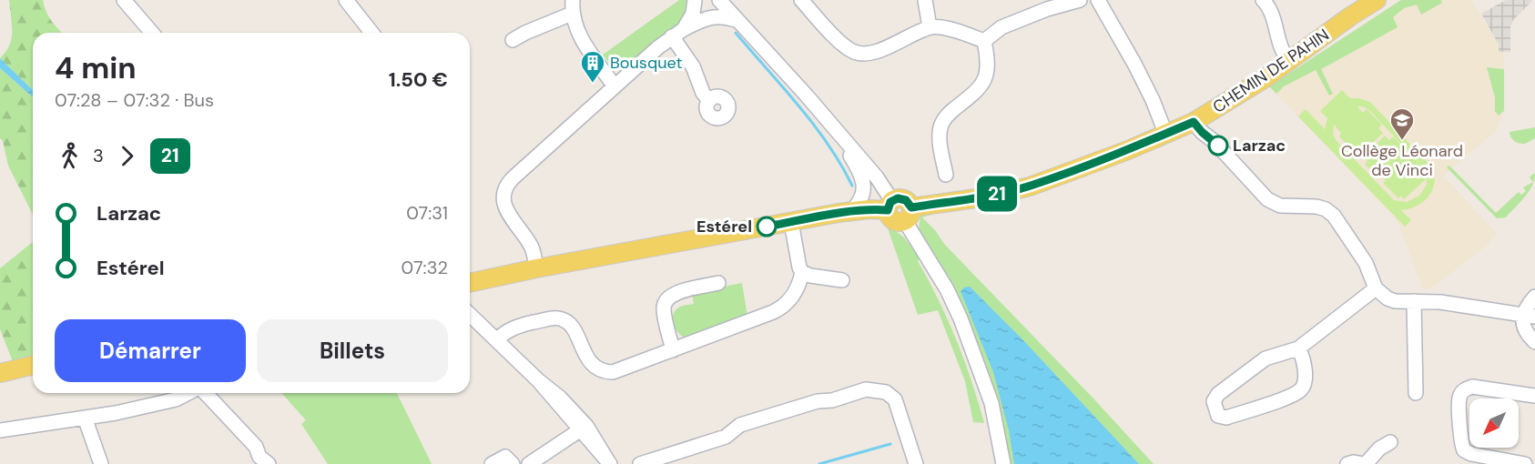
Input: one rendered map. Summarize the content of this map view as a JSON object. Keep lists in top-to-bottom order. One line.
{"streets":{"main road":["CHEMIN DE PAHIN"]},"places":{"building":["Bousquet"],"school or university":["Collège Léonard de Vinci"],"other":["Larzac","Estérel"]},"lines":["bus line 21"],"north":"bottom left","page":{"on_map":"21","heading":["4 min","07:28 – 07:32 · Bus","1.50 €"],"legs":["3","21"],"list":[{"name":"Larzac","value":"07:31"},{"name":"Estérel","value":"07:32"}],"buttons":["Démarrer","Billets"]}}
